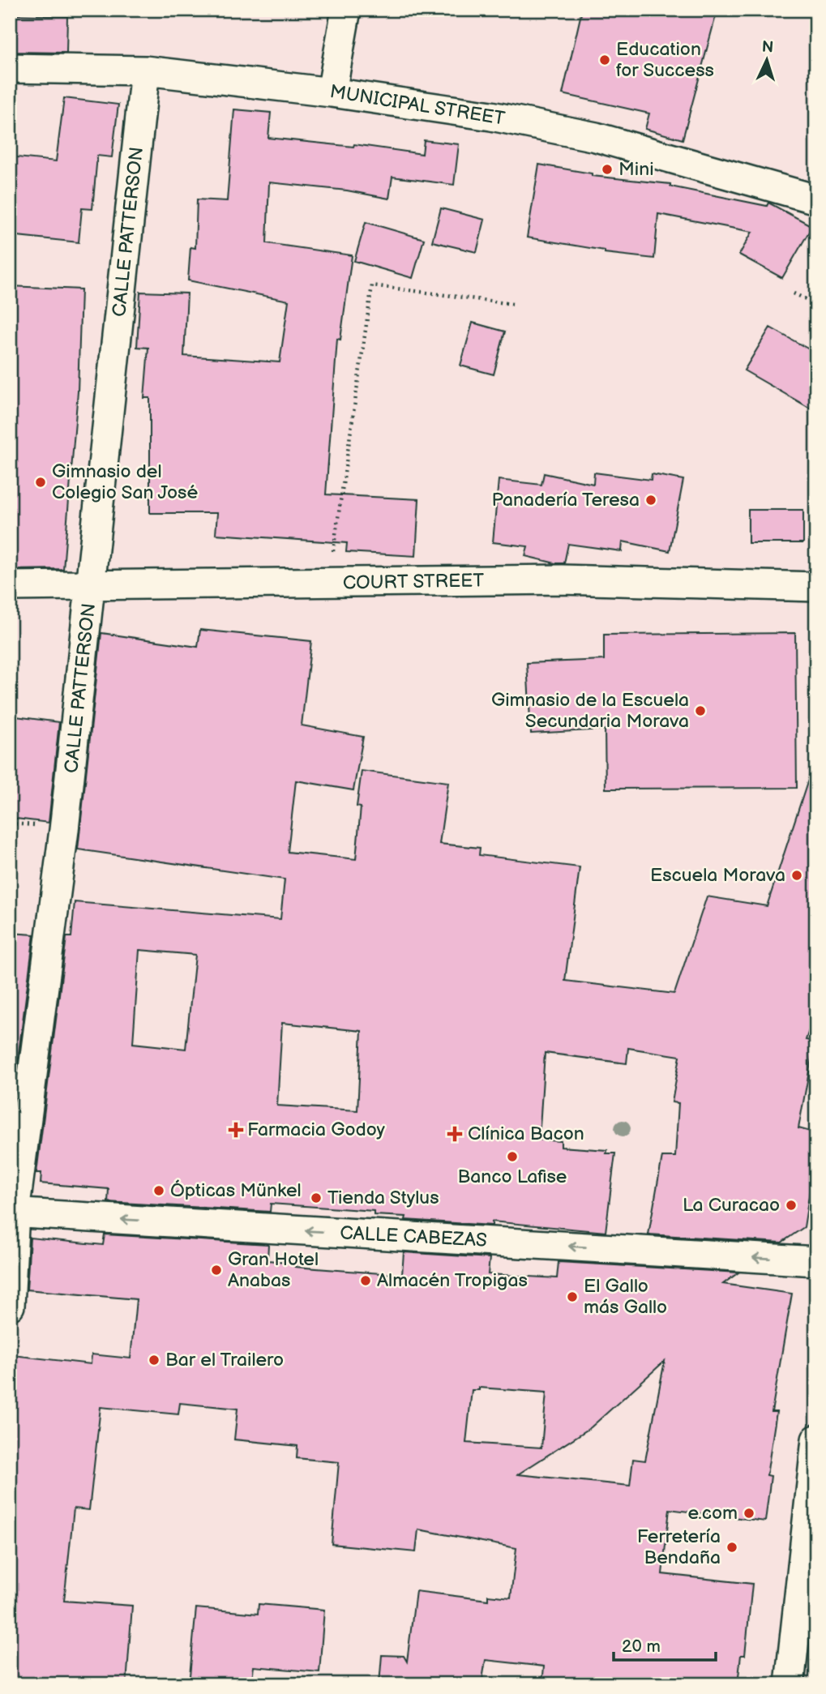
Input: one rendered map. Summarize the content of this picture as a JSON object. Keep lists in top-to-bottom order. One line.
{"streets":{"street":["MUNICIPAL STREET","CALLE PATTERSON","COURT STREET","CALLE CABEZAS"]},"crossings":[["MUNICIPAL STREET","CALLE PATTERSON"],["CALLE PATTERSON","COURT STREET"],["CALLE PATTERSON","CALLE CABEZAS"]],"one_way":["CALLE CABEZAS"],"places":{"other":["Education for Success","Mini","Gimnasio del Colegio San José","Panadería Teresa","Gimnasio de la Escuela Secundaria Morava","Escuela Morava","Banco Lafise","Ópticas Münkel","Tienda Stylus","La Curacao","Gran Hotel Anabas","Almacén Tropigas","El Gallo más Gallo","Bar el Trailero","e.com","Ferretería Bendaña"],"health":["Farmacia Godoy","Clínica Bacon"]},"scale_bar":"20 m","north":"top"}
